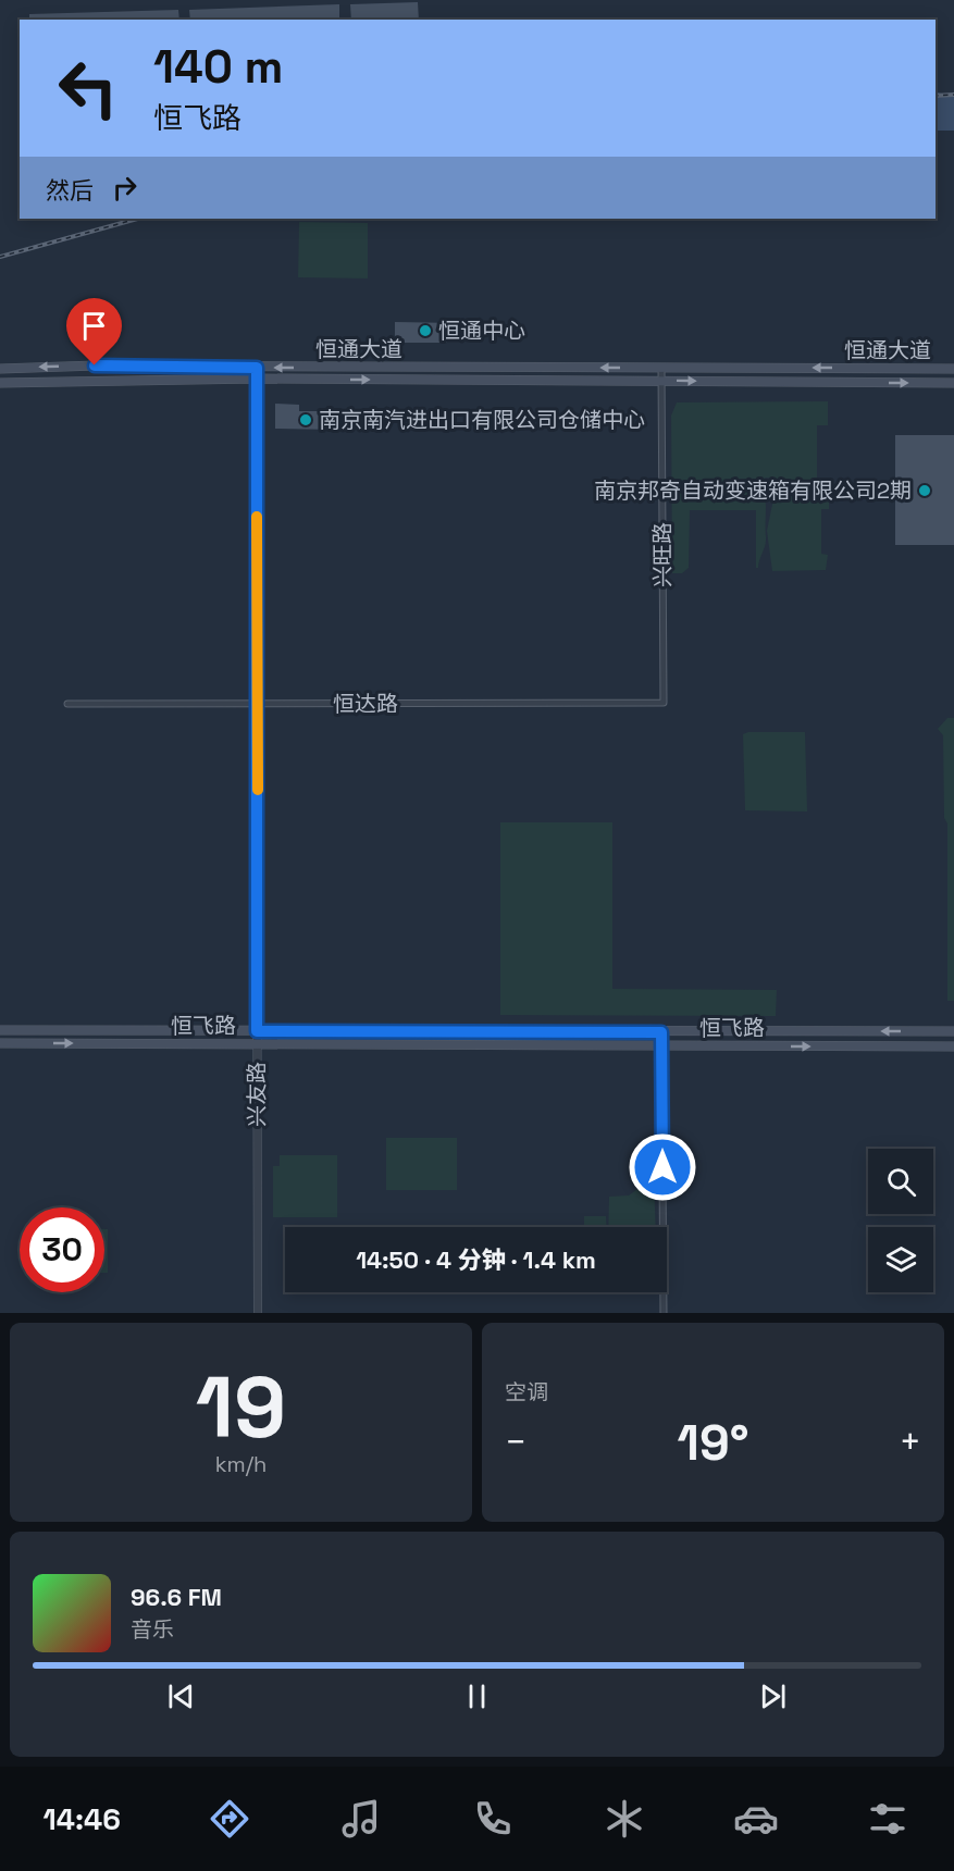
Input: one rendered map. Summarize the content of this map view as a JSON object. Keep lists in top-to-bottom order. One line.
{"streets":{"main road":["恒通大道","恒飞路"],"street":["兴旺路","恒达路","兴友路"]},"crossings":[["恒通大道","兴旺路"],["恒通大道","兴友路"],["兴旺路","恒达路"],["恒达路","兴友路"],["恒飞路","兴友路"]],"places":["恒通中心","南京南汽进出口有限公司仓储中心","南京邦奇自动变速箱有限公司2期"],"page":{"turn":["140 m","恒飞路"],"then":"然后","limit":"30","trip":"14:50 · 4 分钟 · 1.4 km","tile":[["19","km/h"],"空调"],"heat":["−","19°","+"],"song":["96.6 FM","音乐"],"tabs":"14:46"}}
